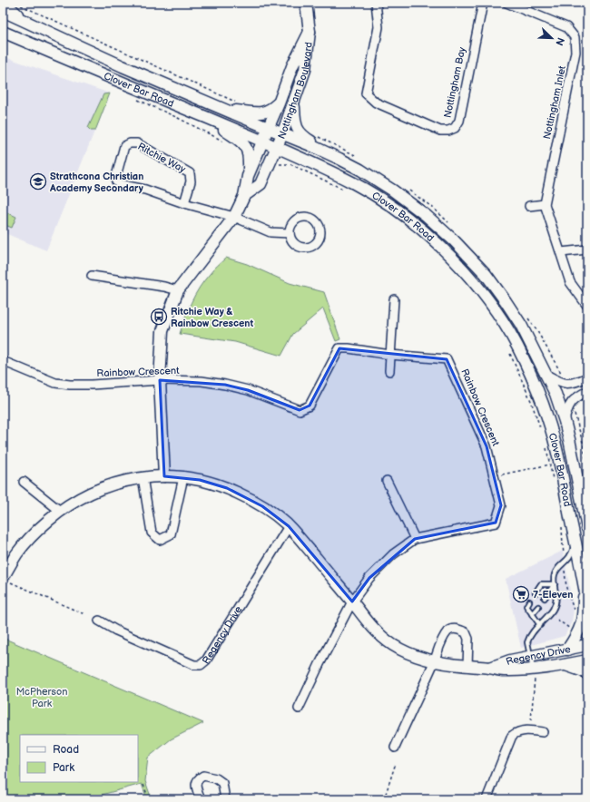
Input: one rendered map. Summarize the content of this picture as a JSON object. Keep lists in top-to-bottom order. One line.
{"streets":{"main road":["Clover Bar Road","Nottingham Boulevard","Regency Drive"],"street":["Nottingham Bay","Nottingham Inlet","Ritchie Way","Rainbow Crescent"]},"crossings":[["Clover Bar Road","Nottingham Boulevard"],["Rainbow Crescent","Regency Drive"]],"parks":["McPherson Park"],"places":{"school or university":["Strathcona Christian Academy Secondary"],"bus stop":["Ritchie Way & Rainbow Crescent"],"supermarket":["7-Eleven"]},"legend":["Road","Park"],"north":"bottom right"}
